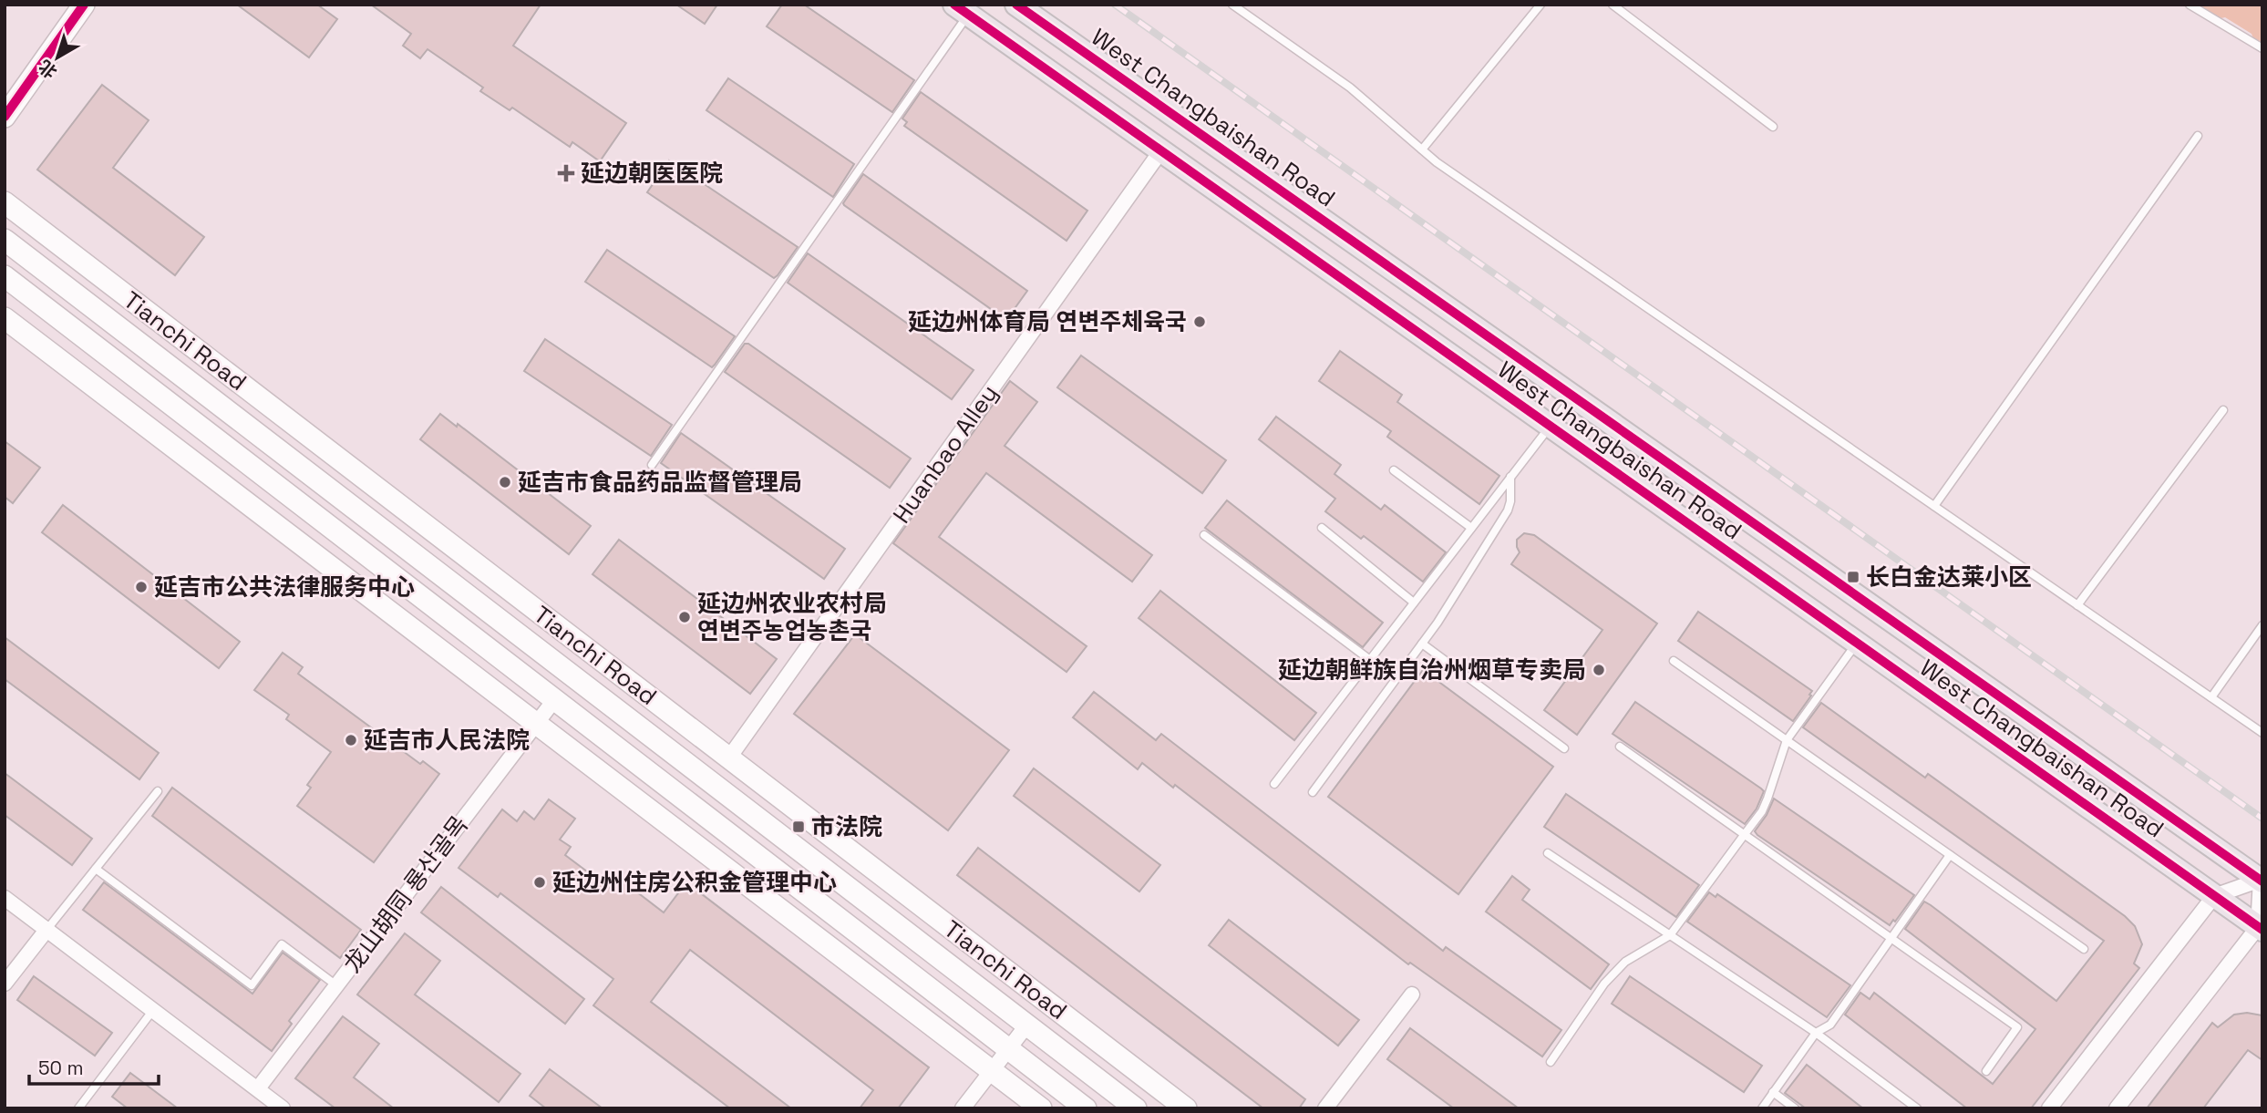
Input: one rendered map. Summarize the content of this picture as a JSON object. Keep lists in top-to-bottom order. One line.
{"streets":{"main road":["West Changbaishan Road"],"street":["Tianchi Road","Huanbao Alley","龙山胡同 룡산골목"]},"crossings":[["West Changbaishan Road","Huanbao Alley"],["Tianchi Road","Huanbao Alley"]],"places":{"health":["延边朝医医院"],"other":["延边州体育局 연변주체육국","延吉市食品药品监督管理局","延吉市公共法律服务中心","延边州农业农村局 연변주농업농촌국","延边朝鲜族自治州烟草专卖局","延吉市人民法院","延边州住房公积金管理中心"],"transit":["长白金达莱小区","市法院"]},"scale_bar":"50 m","north":"bottom left"}
